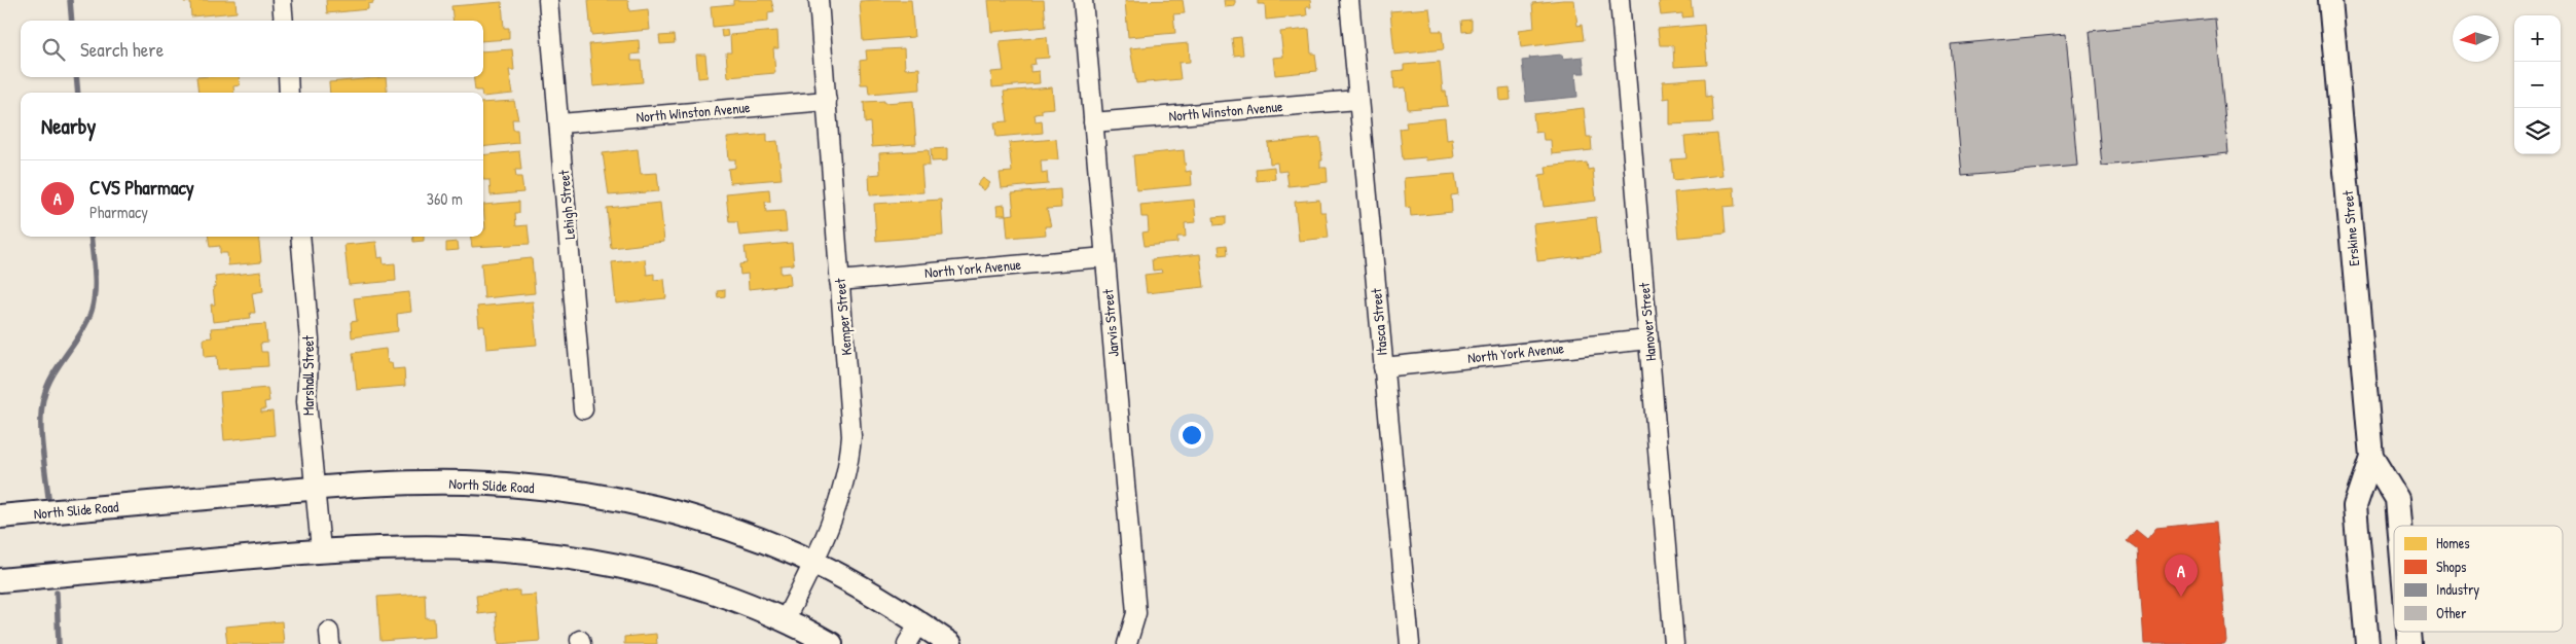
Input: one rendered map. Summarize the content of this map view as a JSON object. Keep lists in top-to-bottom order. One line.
{"streets":{"main road":["Erskine Street","North Slide Road"],"street":["North Winston Avenue","Lehigh Street","North York Avenue","Kemper Street","Itasca Street","Hanover Street","Jarvis Street","Marshall Street"]},"crossings":[["North Winston Avenue","Lehigh Street"],["North Winston Avenue","Kemper Street"],["North Winston Avenue","Itasca Street"],["North Winston Avenue","Jarvis Street"],["North York Avenue","Kemper Street"],["North York Avenue","Itasca Street"],["North York Avenue","Hanover Street"],["North York Avenue","Jarvis Street"],["Kemper Street","North Slide Road"],["Marshall Street","North Slide Road"]],"legend":["Homes","Shops","Industry","Other"],"north":"left","page":{"map_buttons":["+","−"],"search":"Search here","heading":"Nearby","list":[{"mark":"A","name":"CVS Pharmacy","note":"Pharmacy","value":"360 m"}],"pins":"A"}}
